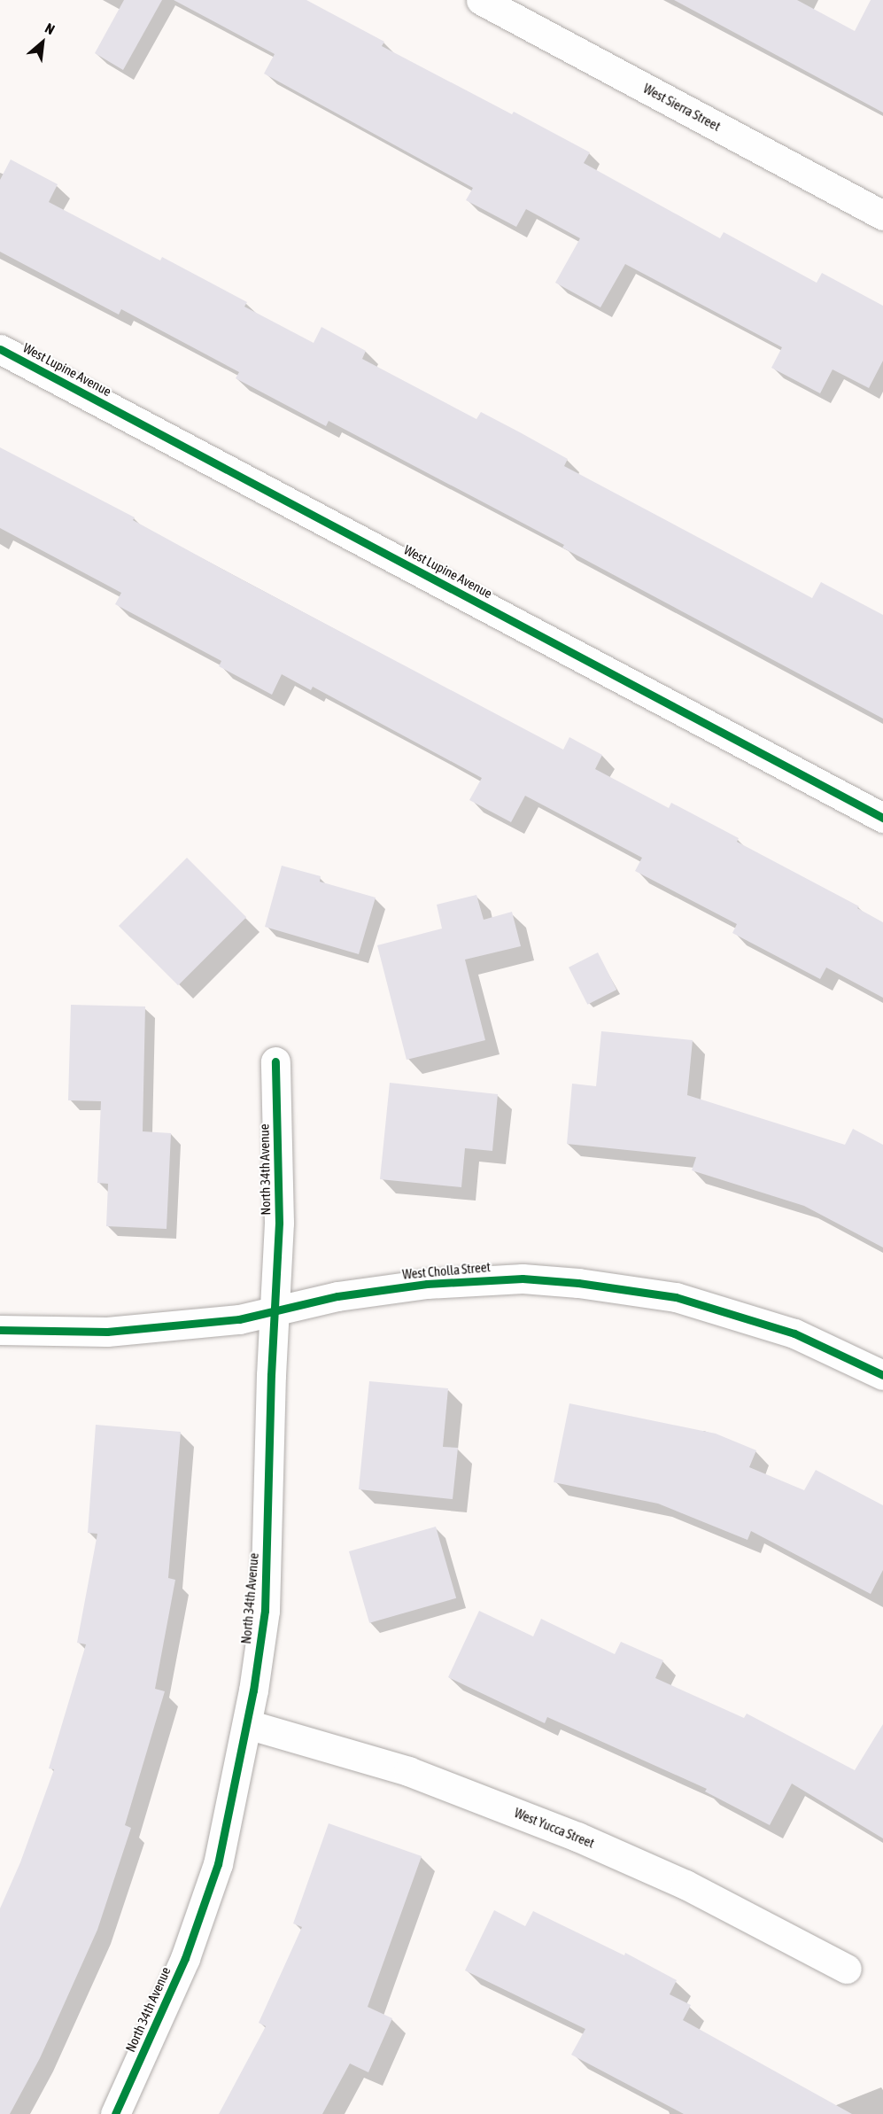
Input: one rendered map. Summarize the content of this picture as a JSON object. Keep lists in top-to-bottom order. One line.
{"streets":{"street":["West Sierra Street","West Lupine Avenue","North 34th Avenue","West Cholla Street","West Yucca Street"]},"crossings":[["North 34th Avenue","West Cholla Street"],["North 34th Avenue","West Yucca Street"]],"north":"top right"}
